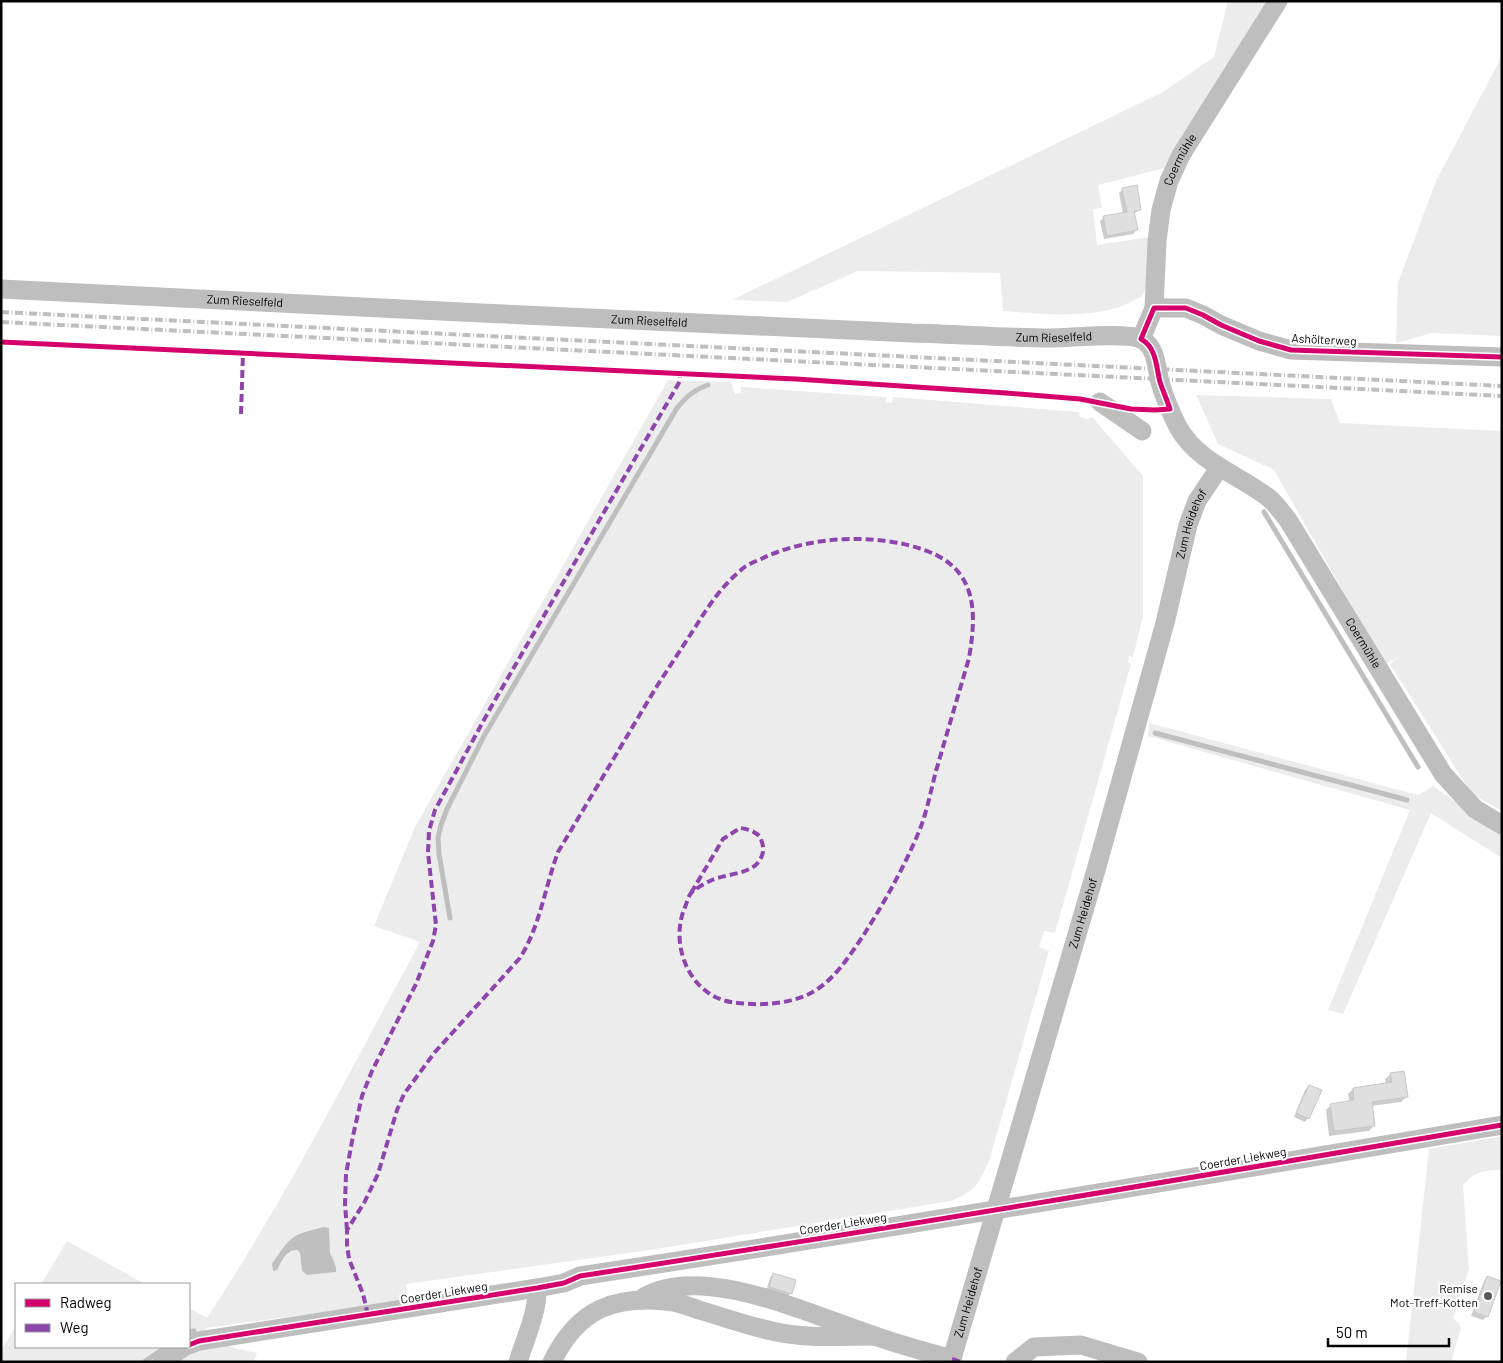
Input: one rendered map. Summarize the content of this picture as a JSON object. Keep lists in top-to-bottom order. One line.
{"streets":{"street":["Coermühle","Zum Rieselfeld","Ashölterweg","Zum Heidehof","Coerder Liekweg"]},"crossings":[["Coermühle","Zum Rieselfeld"],["Coermühle","Ashölterweg"],["Coermühle","Zum Heidehof"],["Zum Heidehof","Coerder Liekweg"]],"places":["Remise Mot-Treff-Kotten"],"legend":["Radweg","Weg"],"scale_bar":"50 m"}
